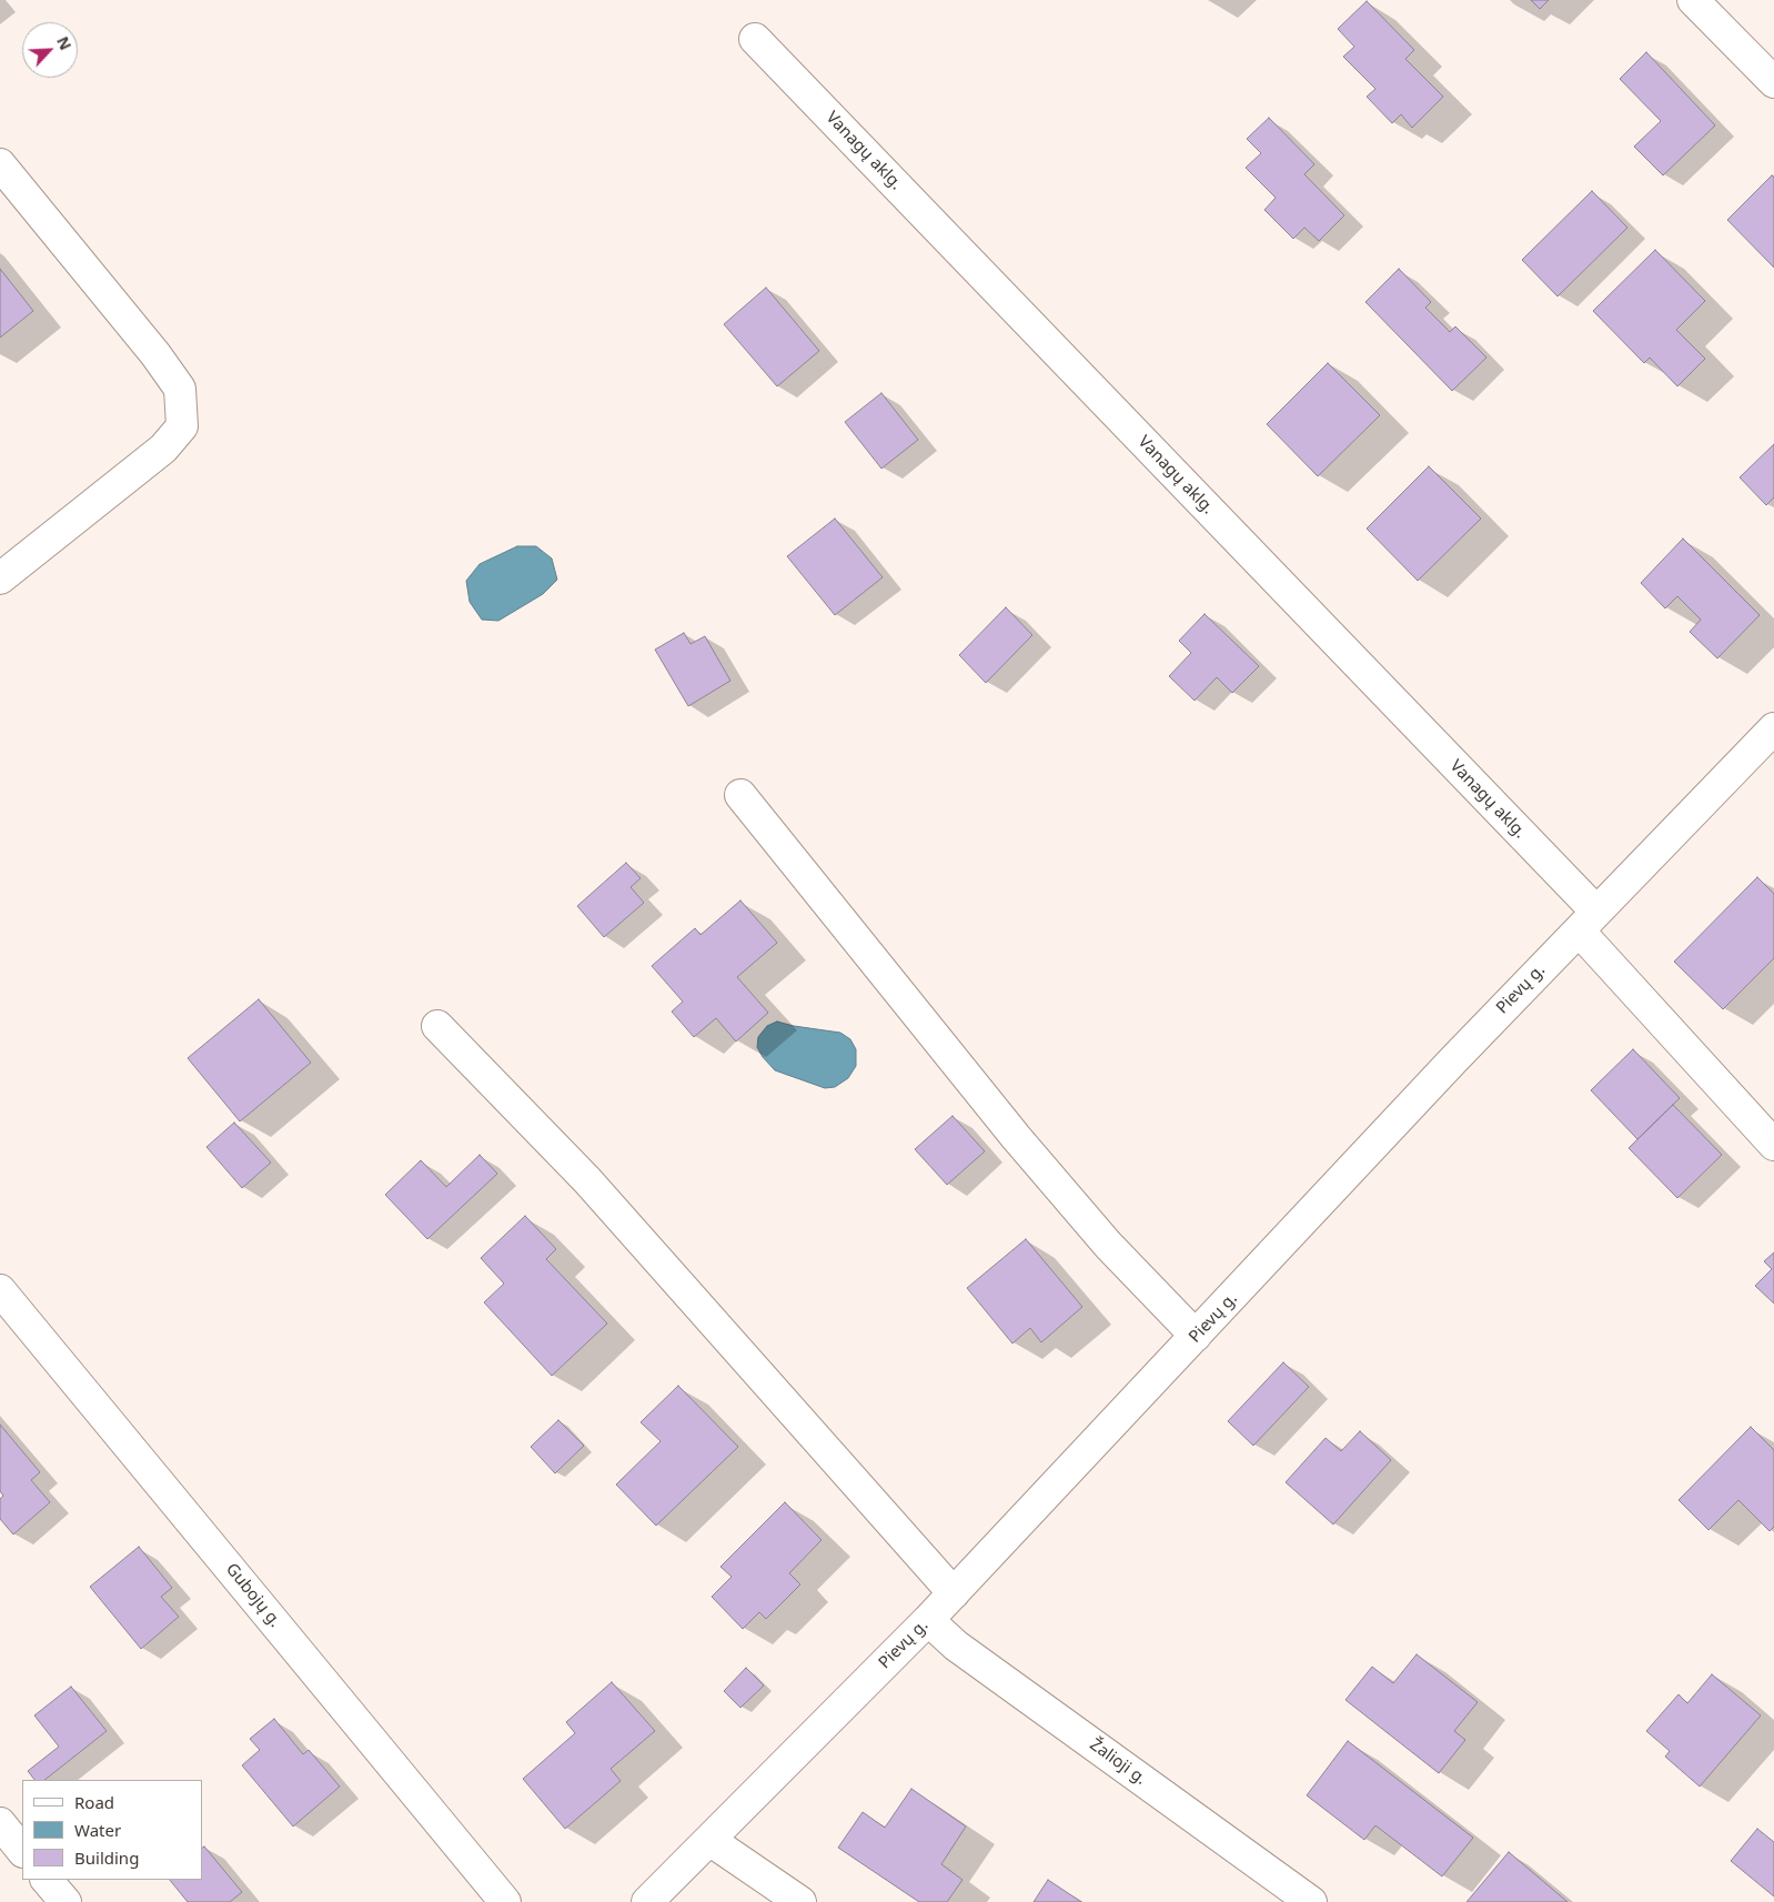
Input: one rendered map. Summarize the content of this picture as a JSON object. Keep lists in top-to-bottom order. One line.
{"streets":{"street":["Vanagų aklg.","Pievų g.","Gubojų g.","Žalioji g."]},"crossings":[["Vanagų aklg.","Pievų g."],["Pievų g.","Žalioji g."]],"legend":["Road","Water","Building"],"north":"top right"}
